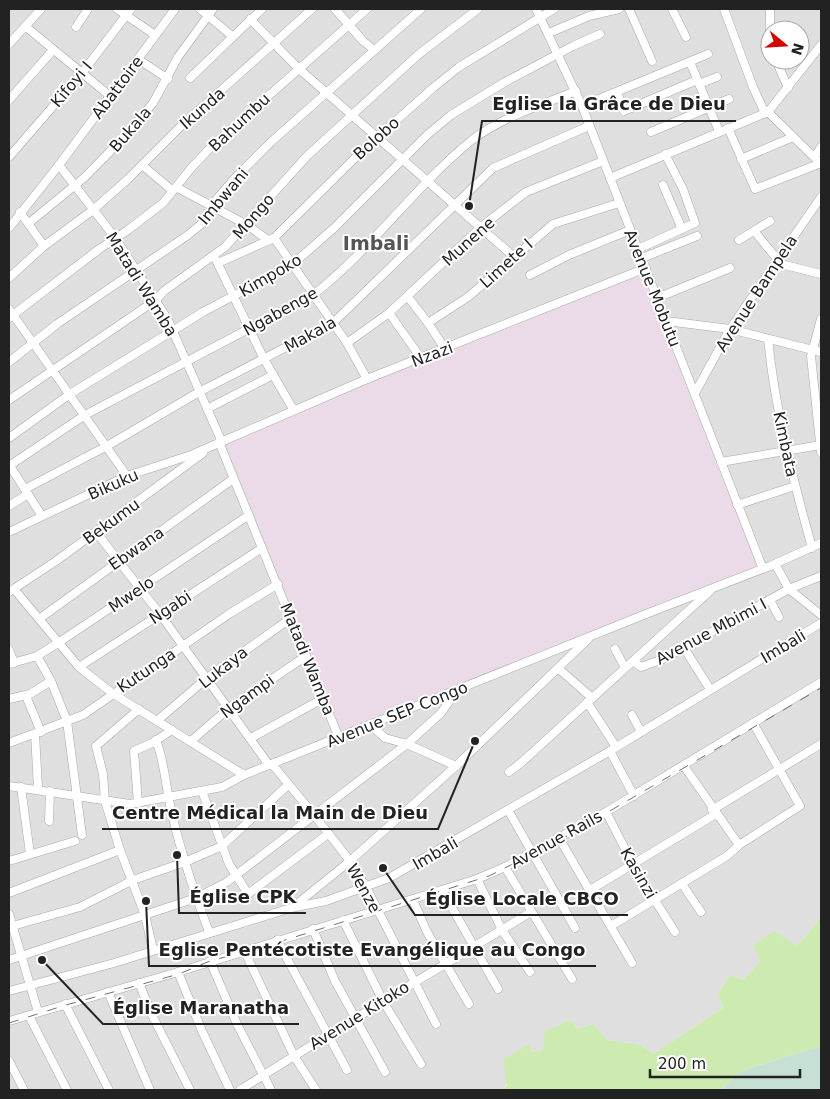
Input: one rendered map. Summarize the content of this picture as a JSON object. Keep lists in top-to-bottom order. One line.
{"streets":{"street":["Kifoyi I","Abattoire","Ikunda","Bahumbu","Bukala","Bolobo","Imbwani","Mongo","Munene","Limete I","Kimpoko","Matadi Wamba","Avenue Mobutu","Avenue Bampela","Ngabenge","Makala","Nzazi","Kimbata","Bikuku","Bekumu","Ebwana","Mwelo","Ngabi","Avenue Mbimi I","Imbali","Lukaya","Kutunga","Ngampi","Avenue SEP Congo","Avenue Rails","Kasinzi","Wenze","Avenue Kitoko"]},"crossings":[["Abattoire","Matadi Wamba"],["Ikunda","Matadi Wamba"],["Bahumbu","Matadi Wamba"],["Bukala","Matadi Wamba"],["Bolobo","Mongo"],["Bolobo","Avenue Mobutu"],["Imbwani","Matadi Wamba"],["Mongo","Matadi Wamba"],["Munene","Avenue Mobutu"],["Limete I","Avenue Mobutu"],["Kimpoko","Matadi Wamba"],["Kimpoko","Avenue Mobutu"],["Matadi Wamba","Ngabenge"],["Matadi Wamba","Makala"],["Matadi Wamba","Nzazi"],["Matadi Wamba","Bikuku"],["Matadi Wamba","Ebwana"],["Matadi Wamba","Mwelo"],["Matadi Wamba","Ngabi"],["Matadi Wamba","Lukaya"],["Matadi Wamba","Kutunga"],["Matadi Wamba","Ngampi"],["Matadi Wamba","Avenue SEP Congo"],["Avenue Mobutu","Avenue Bampela"],["Avenue Mobutu","Ngabenge"],["Avenue Mobutu","Makala"],["Avenue Mobutu","Nzazi"],["Avenue Mobutu","Avenue SEP Congo"],["Nzazi","Bikuku"],["Kimbata","Avenue SEP Congo"],["Bikuku","Bekumu"],["Bekumu","Wenze"],["Ebwana","Wenze"],["Mwelo","Wenze"],["Ngabi","Wenze"],["Imbali","Wenze"],["Lukaya","Wenze"],["Kutunga","Wenze"],["Ngampi","Wenze"],["Avenue SEP Congo","Wenze"],["Avenue Rails","Kasinzi"],["Avenue Rails","Wenze"],["Wenze","Avenue Kitoko"]],"districts":["Imbali"],"places":["Eglise la Grâce de Dieu","Centre Médical la Main de Dieu","Église CPK","Église Locale CBCO","Eglise Pentécotiste Evangélique au Congo","Église Maranatha"],"scale_bar":"200 m","north":"right"}
